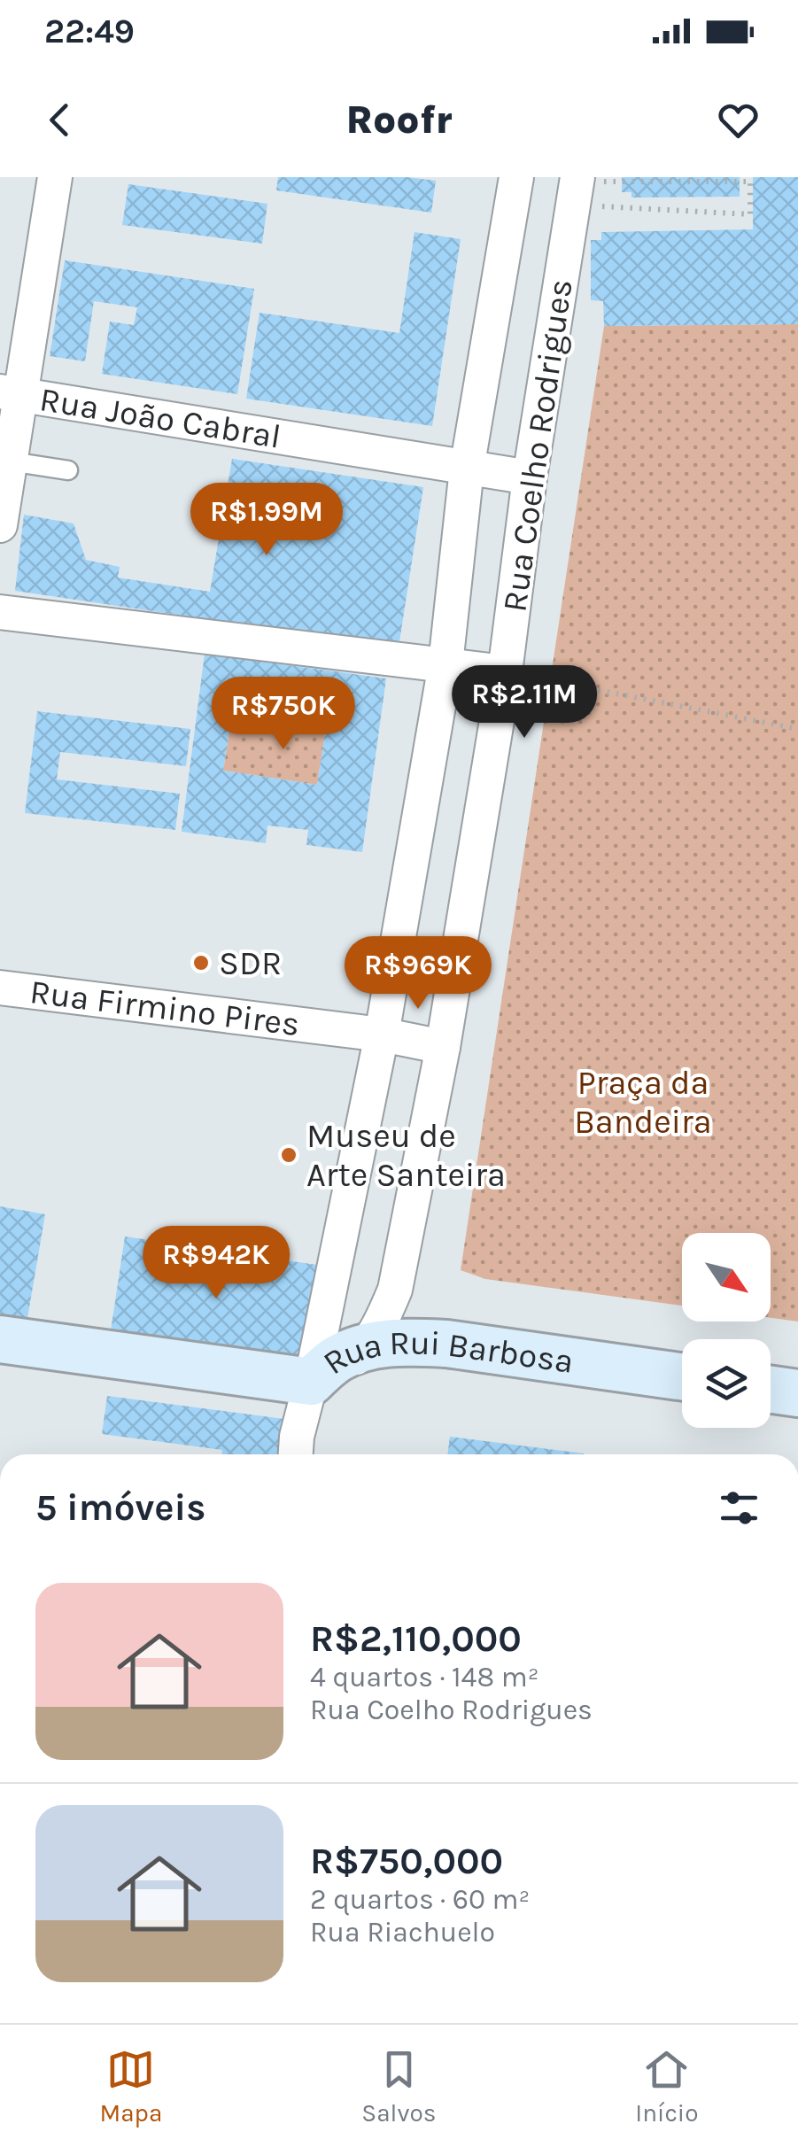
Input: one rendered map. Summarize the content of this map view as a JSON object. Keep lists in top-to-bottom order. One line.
{"streets":{"street":["Rua João Cabral","Rua Coelho Rodrigues","Rua Firmino Pires","Rua Rui Barbosa"]},"crossings":[["Rua João Cabral","Rua Coelho Rodrigues"],["Rua Coelho Rodrigues","Rua Firmino Pires"],["Rua Coelho Rodrigues","Rua Rui Barbosa"]],"parks":["Praça da Bandeira"],"places":["SDR","Museu de Arte Santeira"],"north":"bottom right","page":{"status":"22:49","header":"Roofr","price":["R$1.99M","R$2.11M","R$750K","R$969K","R$942K"],"heading":"5 imóveis","list":[{"name":"R$2,110,000","note":"4 quartos · 148 m² · Rua Coelho Rodrigues"},{"name":"R$750,000","note":"2 quartos · 60 m² · Rua Riachuelo"}],"tabs":["Mapa","Salvos","Início"]}}
